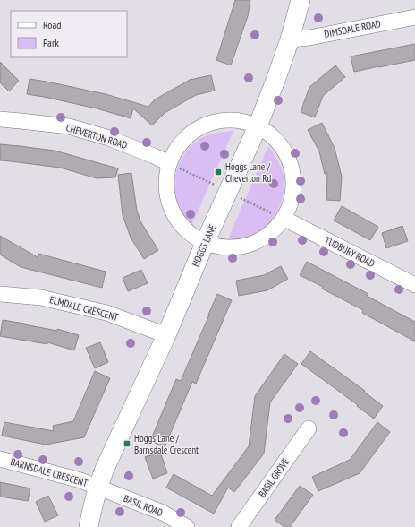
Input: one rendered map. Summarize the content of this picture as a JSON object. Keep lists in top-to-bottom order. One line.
{"streets":{"street":["DIMSDALE ROAD","CHEVERTON ROAD","HOGGS LANE","TUDBURY ROAD","ELMDALE CRESCENT","BARNSDALE CRESCENT","BASIL GROVE","BASIL ROAD"]},"crossings":[["DIMSDALE ROAD","HOGGS LANE"],["HOGGS LANE","ELMDALE CRESCENT"],["HOGGS LANE","BARNSDALE CRESCENT"],["HOGGS LANE","BASIL ROAD"],["BARNSDALE CRESCENT","BASIL ROAD"]],"places":{"transit":["Hoggs Lane / Cheverton Rd","Hoggs Lane / Barnsdale Crescent"]},"legend":["Road","Park"]}
